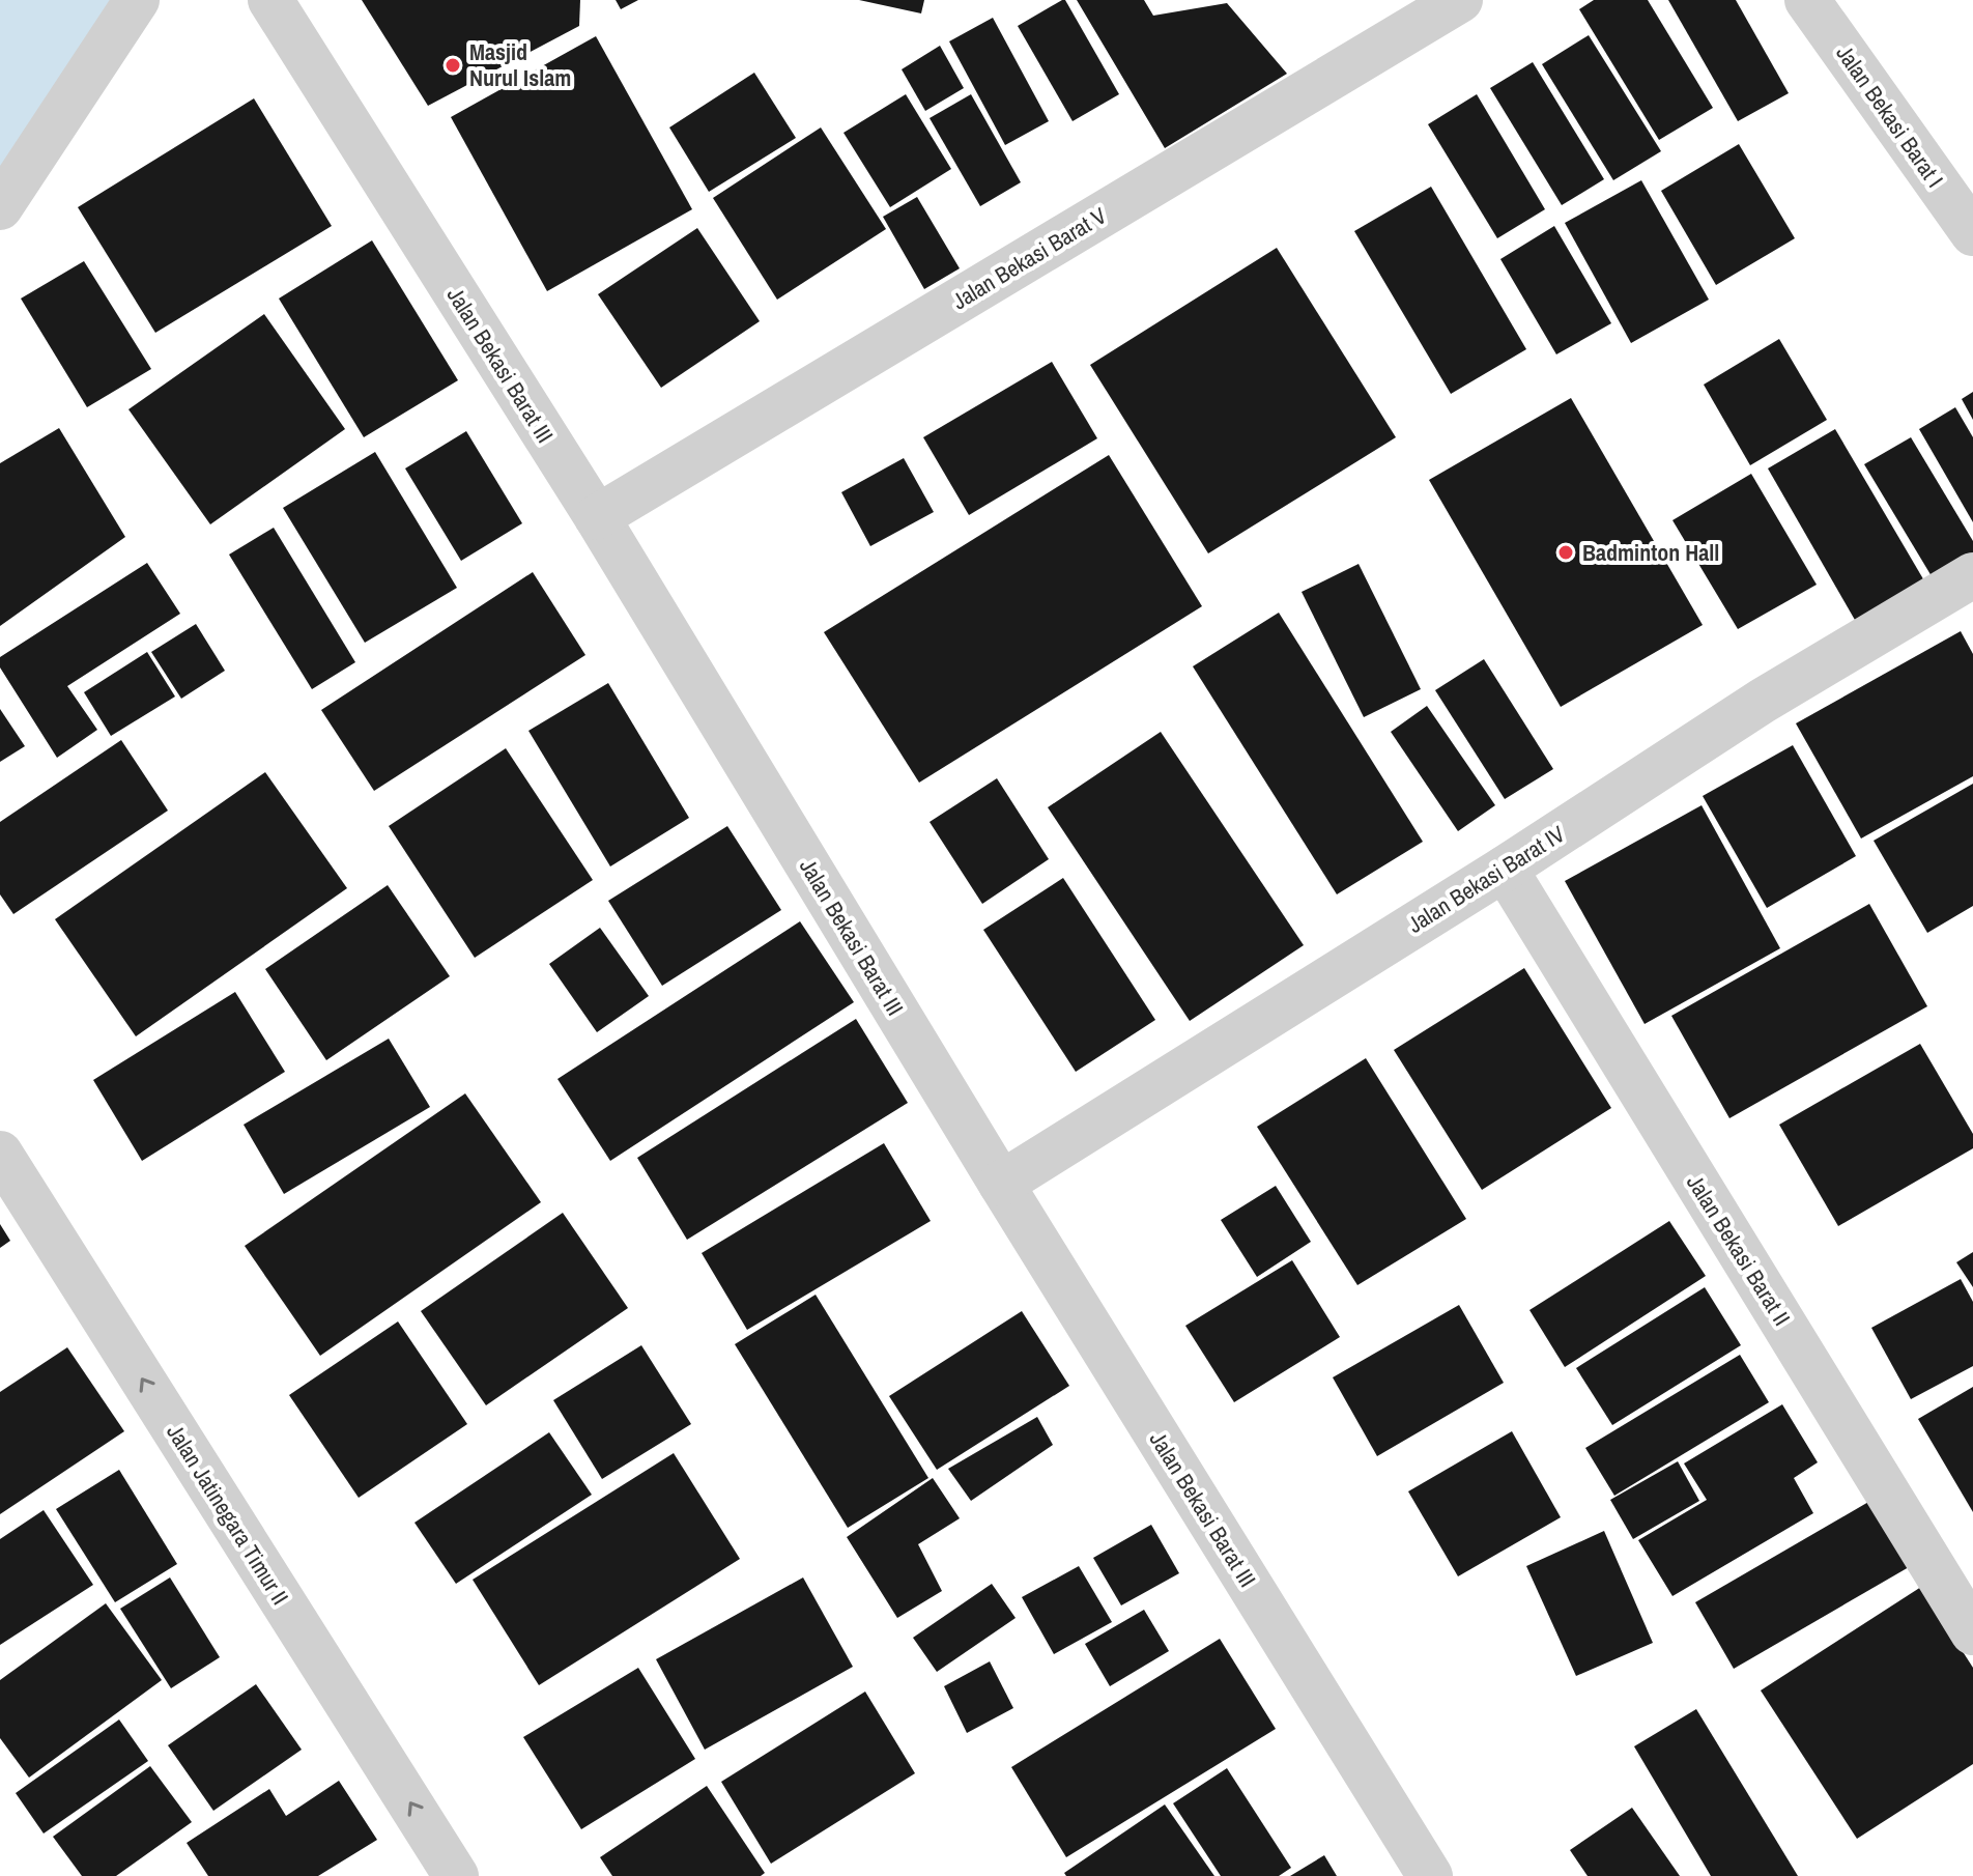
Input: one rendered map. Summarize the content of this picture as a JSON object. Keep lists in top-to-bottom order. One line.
{"streets":{"street":["Jalan Bekasi Barat I","Jalan Bekasi Barat V","Jalan Bekasi Barat III","Jalan Bekasi Barat IV","Jalan Bekasi Barat II","Jalan Jatinegara Timur II"]},"crossings":[["Jalan Bekasi Barat V","Jalan Bekasi Barat III"],["Jalan Bekasi Barat III","Jalan Bekasi Barat IV"],["Jalan Bekasi Barat IV","Jalan Bekasi Barat II"]],"one_way":["Jalan Jatinegara Timur II"],"places":["Masjid Nurul Islam","Badminton Hall"]}
